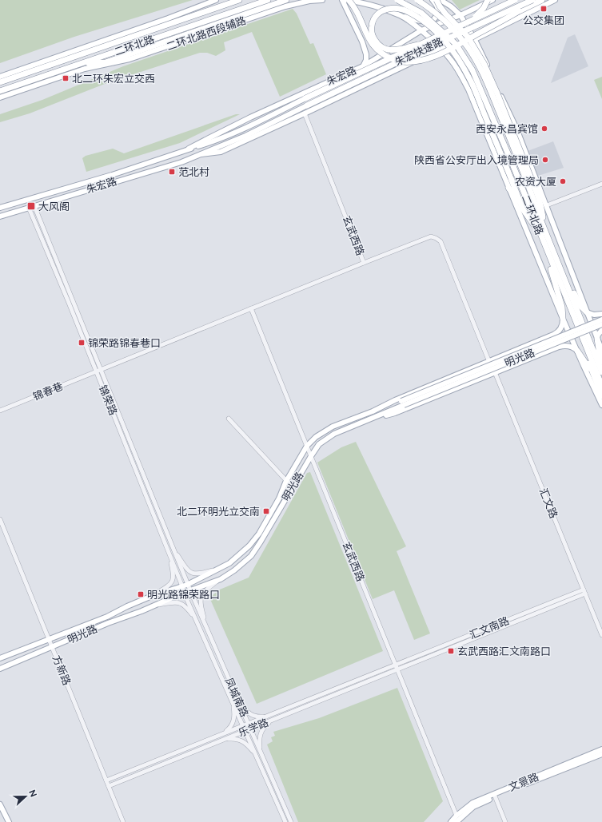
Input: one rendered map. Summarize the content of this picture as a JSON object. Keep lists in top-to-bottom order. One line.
{"streets":{"highway":["二环北路","朱宏快速路"],"main road":["二环北路西段辅路","朱宏路","明光路","文景路"],"street":["玄武西路","锦春巷","锦荣路","汇文路","汇文南路","方新路","凤城南路","乐学路"]},"crossings":[["二环北路西段辅路","二环北路"],["朱宏快速路","朱宏路"],["朱宏路","锦荣路"],["玄武西路","明光路"],["玄武西路","锦春巷"],["玄武西路","锦荣路"],["玄武西路","汇文南路"],["玄武西路","乐学路"],["玄武西路","文景路"],["明光路","锦荣路"],["明光路","方新路"],["明光路","凤城南路"],["锦春巷","锦荣路"],["锦荣路","凤城南路"],["汇文路","汇文南路"],["汇文南路","乐学路"],["方新路","乐学路"],["凤城南路","乐学路"]],"places":{"transit":["公交集团","北二环朱宏立交西","范北村","大风阁","锦荣路锦春巷口","北二环明光立交南","明光路锦荣路口","玄武西路汇文南路口"],"other":["西安永昌宾馆","陕西省公安厅出入境管理局","农资大厦"]},"north":"right"}
